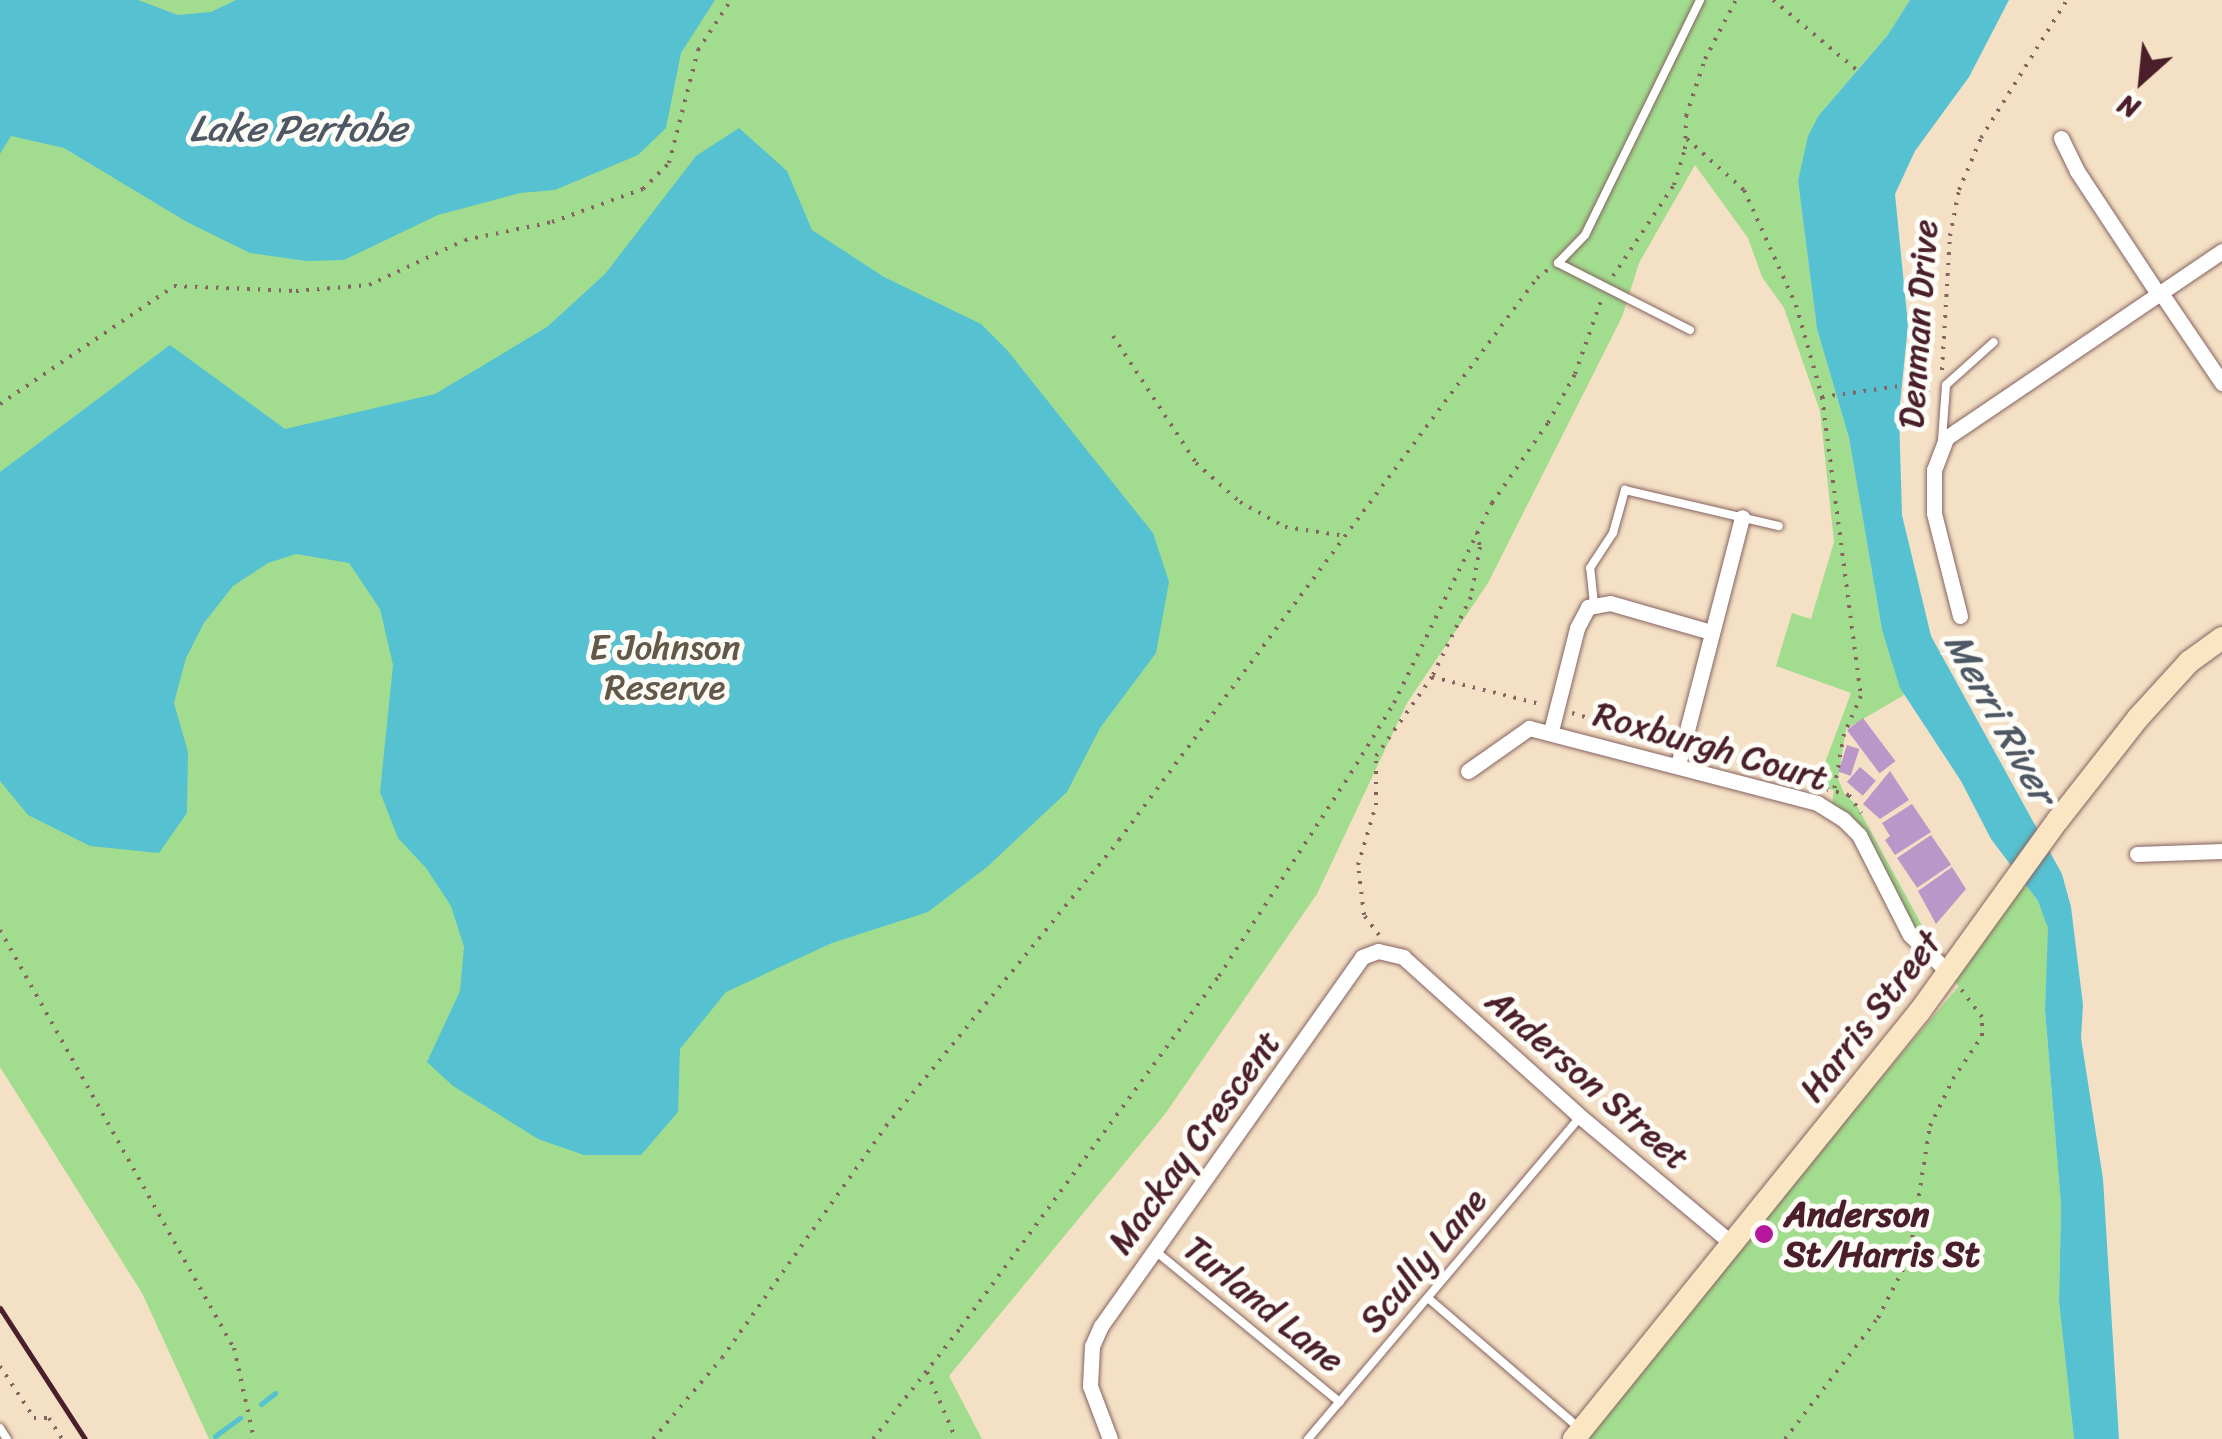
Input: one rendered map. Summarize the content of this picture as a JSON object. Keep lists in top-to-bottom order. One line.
{"streets":{"street":["Denman Drive","Roxburgh Court","Harris Street","Anderson Street","Mackay Crescent"],"lane":["Scully Lane","Turland Lane"]},"crossings":[["Roxburgh Court","Harris Street"],["Harris Street","Anderson Street"],["Anderson Street","Mackay Crescent"],["Anderson Street","Scully Lane"],["Mackay Crescent","Turland Lane"],["Scully Lane","Turland Lane"]],"water":["Lake Pertobe","Merri River"],"parks":["E Johnson Reserve"],"places":["Anderson St/Harris St"],"north":"bottom left"}
